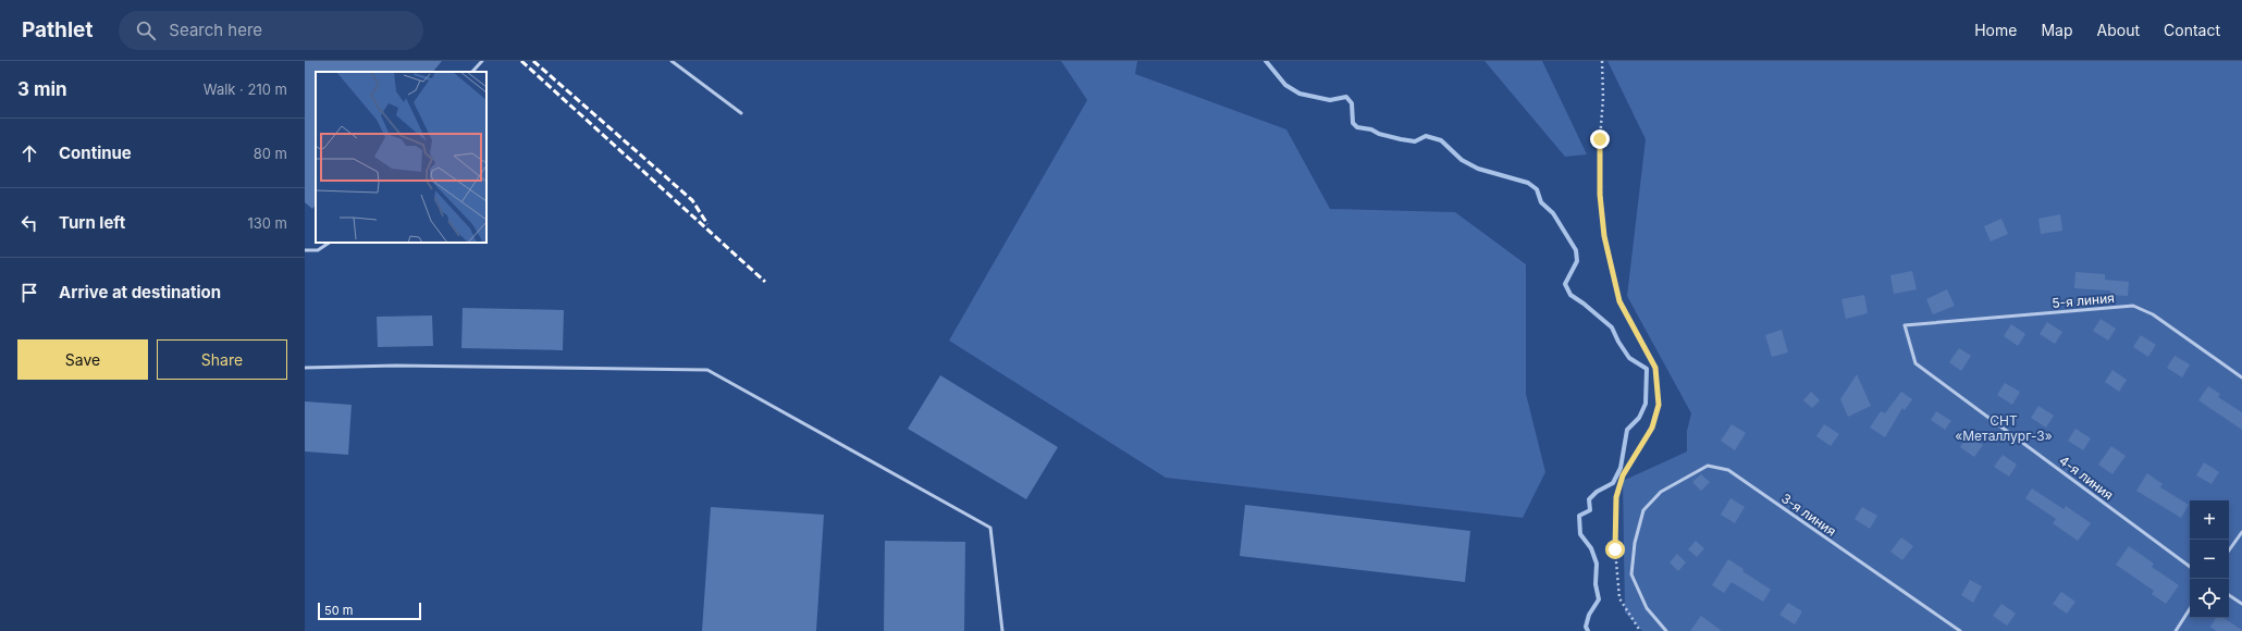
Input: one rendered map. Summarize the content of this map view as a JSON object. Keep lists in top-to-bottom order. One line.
{"streets":{"lane":["5-я линия","4-я линия","3-я линия"]},"crossings":[["5-я линия","4-я линия"]],"parks":["СНТ «Металлург-3»"],"scale_bar":"50 m","page":{"header":"Pathlet","search":"Search here","nav":["Home","Map","About","Contact"],"heading":["3 min","Walk · 210 m"],"list":[["Continue","80 m"],["Turn left","130 m"],"Arrive at destination"],"buttons":["Save","Share"],"map_buttons":["+","−"],"scale":"50 m"}}
